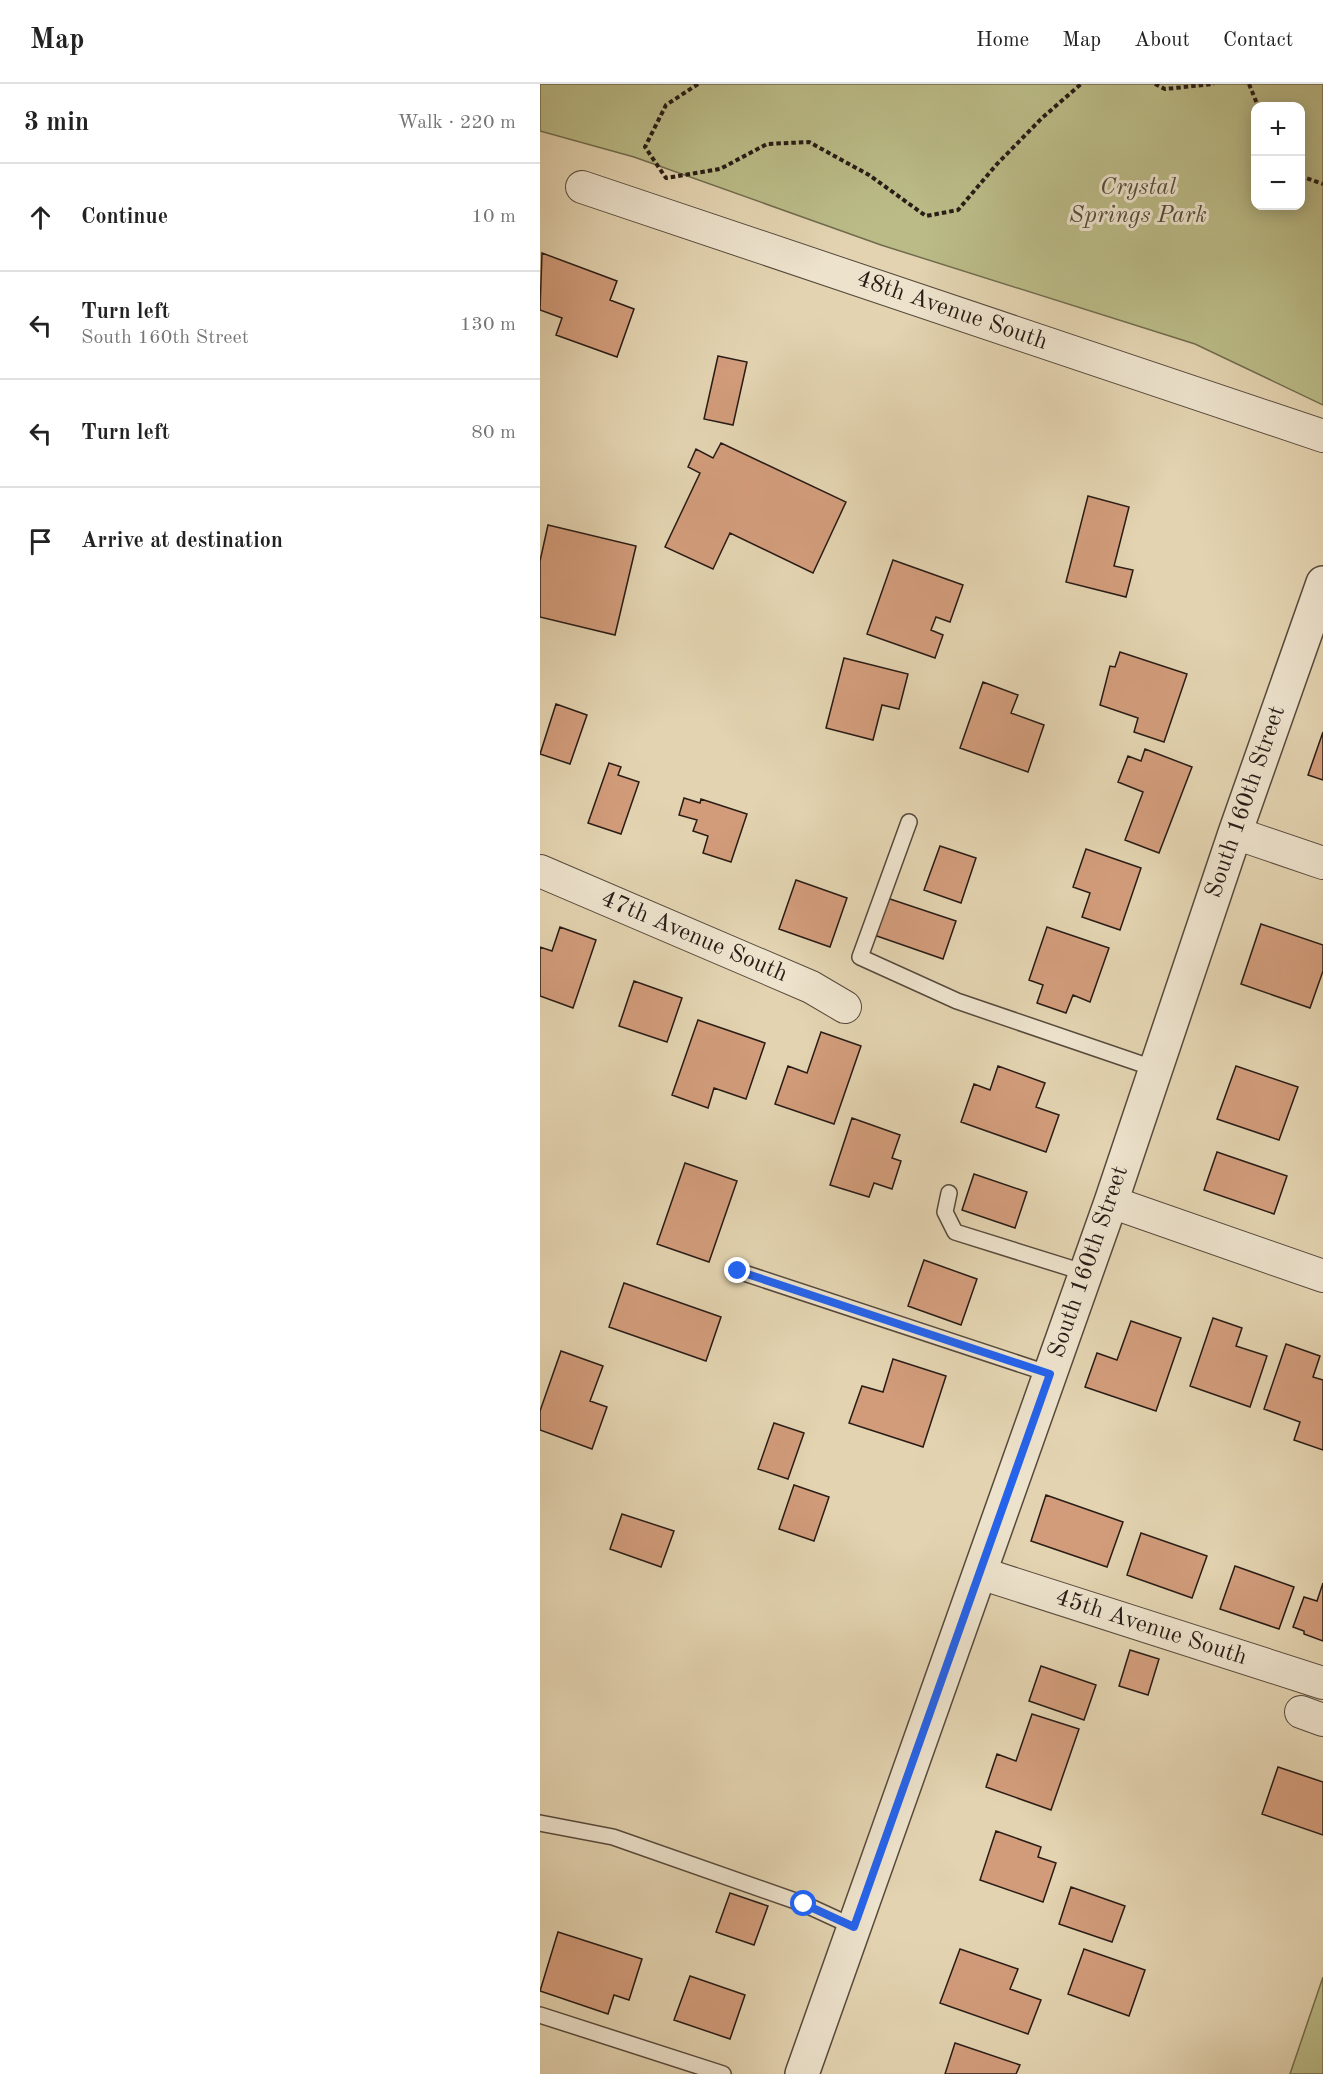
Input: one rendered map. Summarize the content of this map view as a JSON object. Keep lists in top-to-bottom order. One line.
{"streets":{"street":["48th Avenue South","South 160th Street","47th Avenue South","45th Avenue South"]},"crossings":[["South 160th Street","45th Avenue South"]],"parks":["Crystal Springs Park"],"page":{"header":"Map","nav":["Home","Map","About","Contact"],"heading":["3 min","Walk · 220 m"],"map_buttons":["+","−"],"list":[["Continue","10 m"],["Turn left","South 160th Street","130 m"],["Turn left","80 m"],"Arrive at destination"]}}
